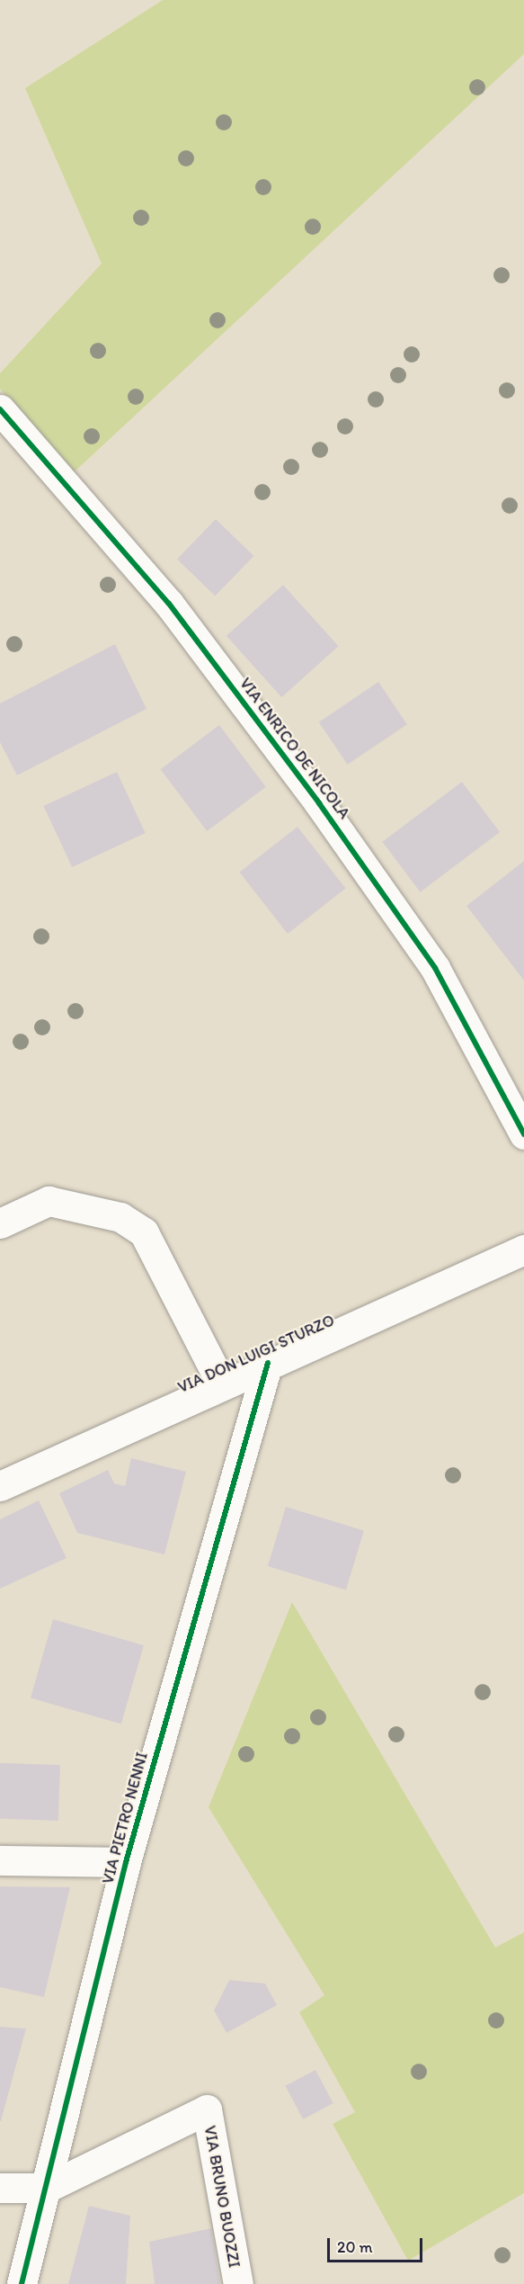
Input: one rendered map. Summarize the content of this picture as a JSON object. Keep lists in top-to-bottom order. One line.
{"streets":{"street":["VIA ENRICO DE NICOLA","VIA DON LUIGI STURZO","VIA PIETRO NENNI","VIA BRUNO BUOZZI"]},"crossings":[["VIA DON LUIGI STURZO","VIA PIETRO NENNI"],["VIA PIETRO NENNI","VIA BRUNO BUOZZI"]],"scale_bar":"20 m"}
